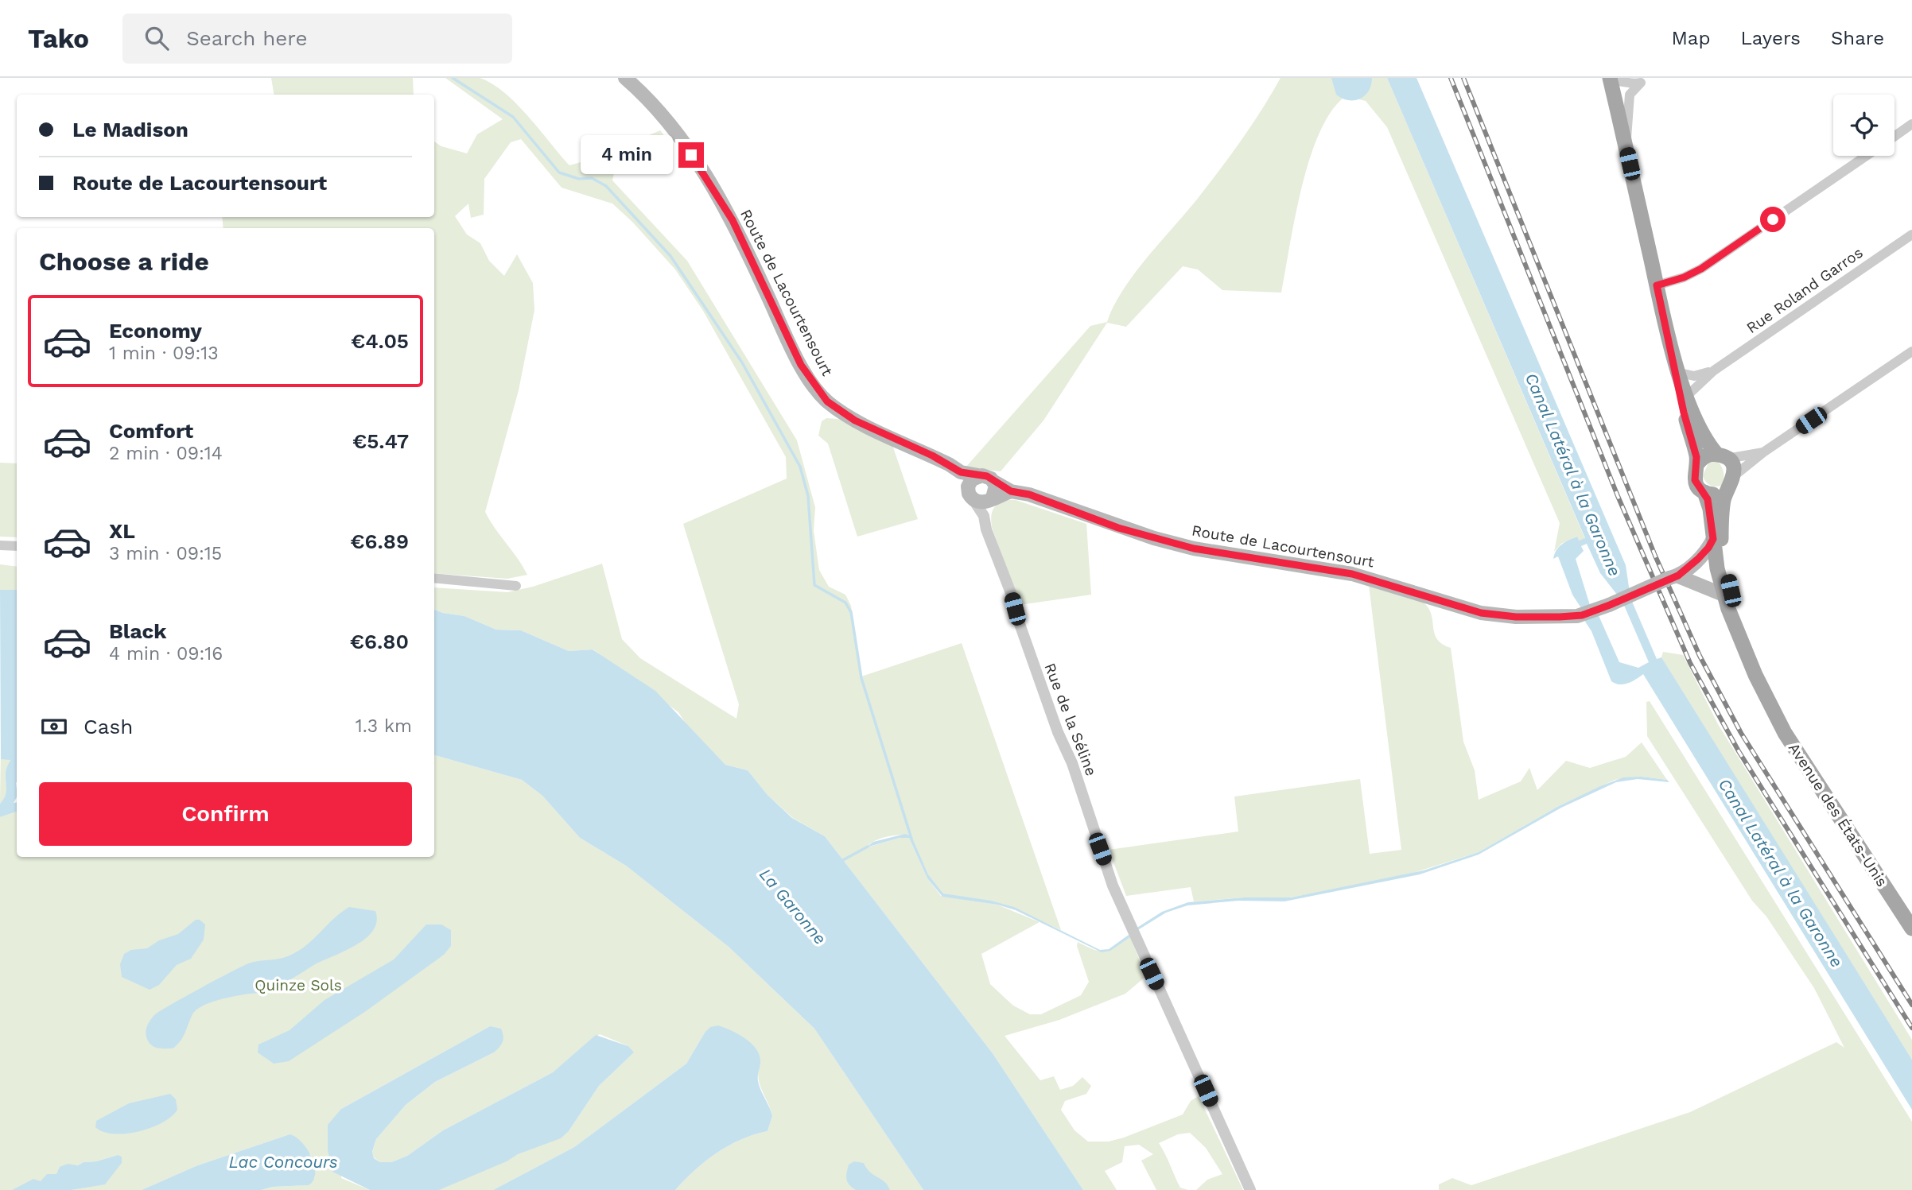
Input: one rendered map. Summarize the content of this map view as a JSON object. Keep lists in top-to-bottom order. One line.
{"streets":{"main road":["Route de Lacourtensourt","Avenue des États-Unis"],"street":["Rue Roland Garros","Rue de la Séline"]},"crossings":[["Route de Lacourtensourt","Rue de la Séline"]],"water":["Canal Latéral à la Garonne","La Garonne","Lac Concours"],"parks":["Quinze Sols"],"page":{"header":"Tako","search":"Search here","nav":["Map","Layers","Share"],"banner":["Le Madison","Route de Lacourtensourt"],"bubble":"4 min","heading":"Choose a ride","list":[{"name":"Economy","note":"1 min · 09:13","value":"€4.05"},{"name":"Comfort","note":"2 min · 09:14","value":"€5.47"},{"name":"XL","note":"3 min · 09:15","value":"€6.89"},{"name":"Black","note":"4 min · 09:16","value":"€6.80"}],"pay":["Cash","1.3 km"],"buttons":"Confirm"}}
